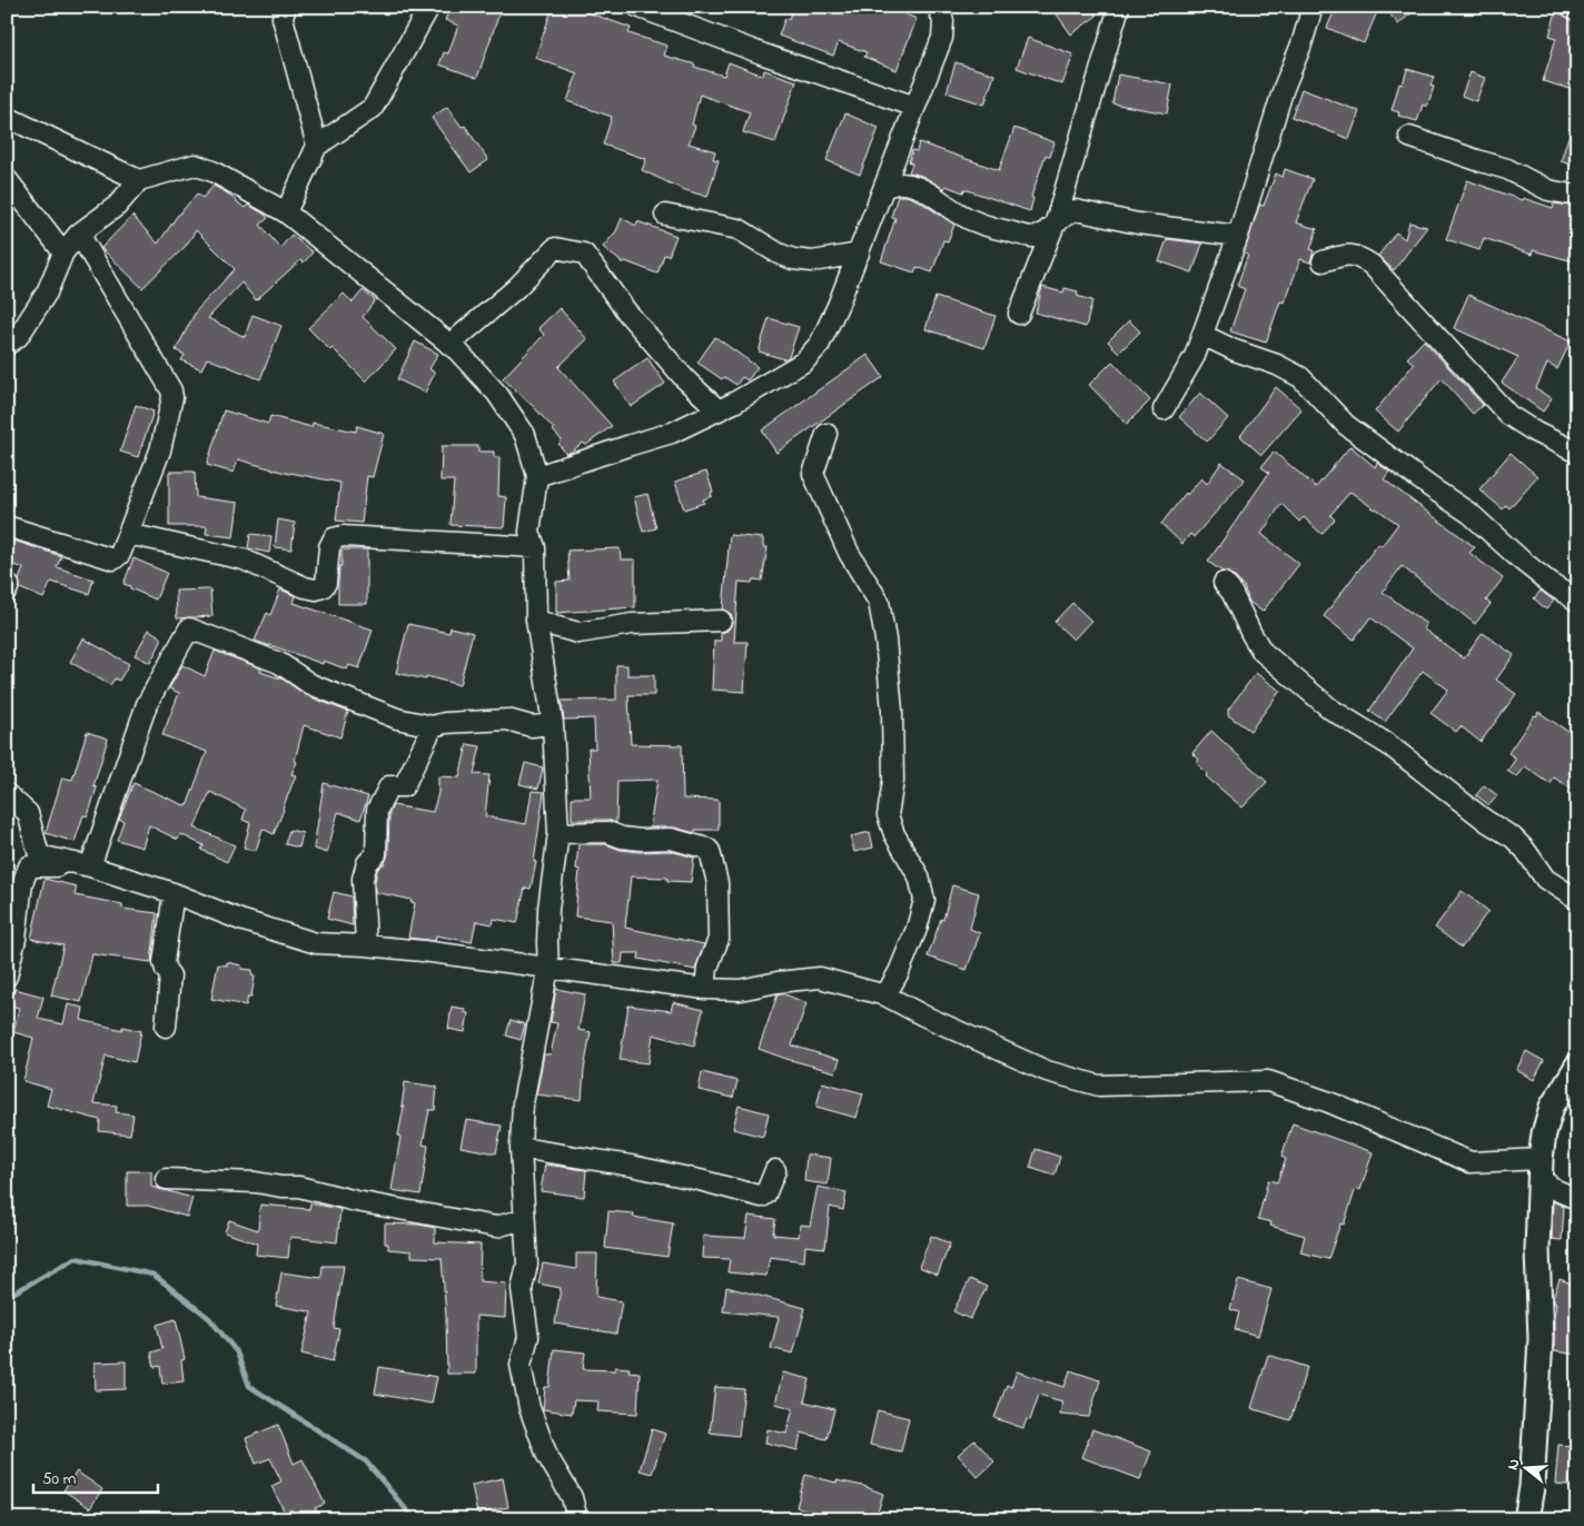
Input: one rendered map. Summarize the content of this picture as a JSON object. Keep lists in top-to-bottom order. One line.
{"scale_bar":"50 m","north":"left"}
